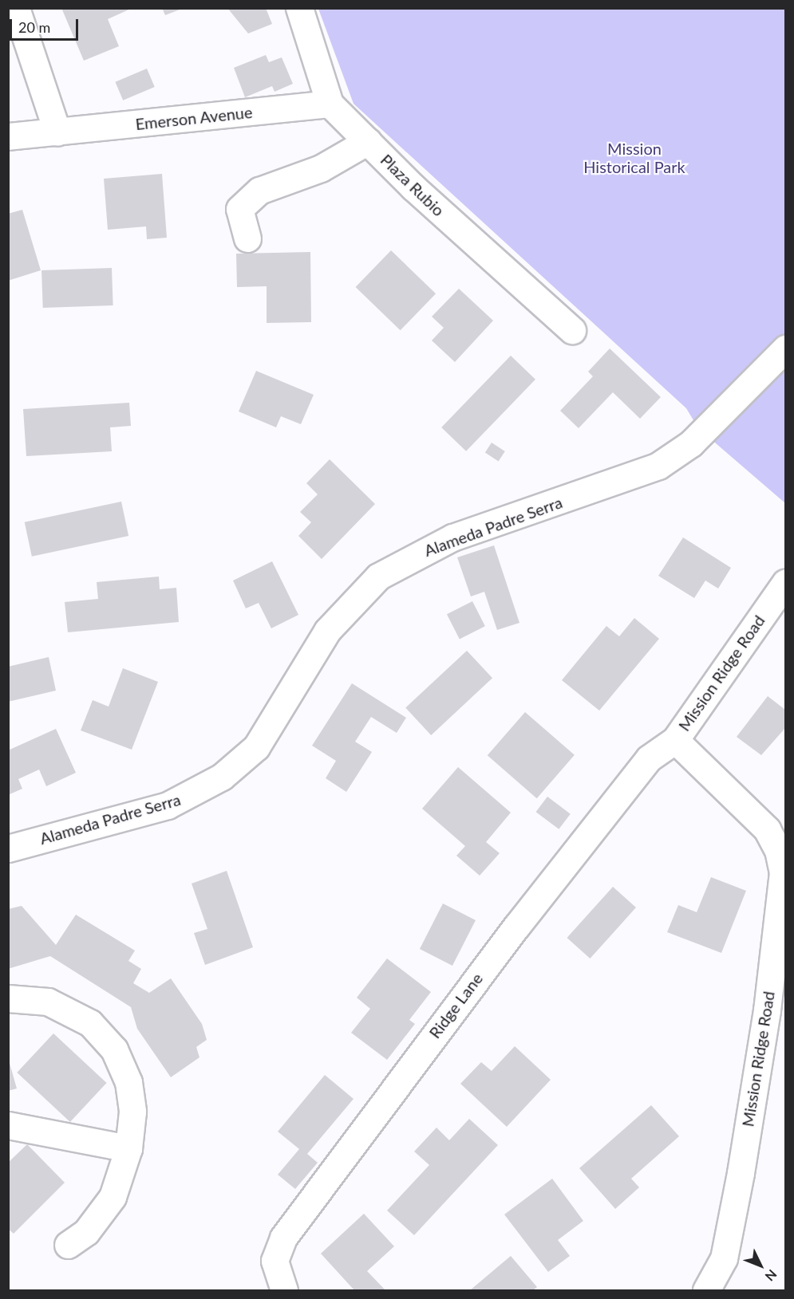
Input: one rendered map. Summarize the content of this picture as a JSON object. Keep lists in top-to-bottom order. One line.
{"streets":{"street":["Emerson Avenue","Plaza Rubio","Alameda Padre Serra","Mission Ridge Road","Ridge Lane"]},"crossings":[["Emerson Avenue","Plaza Rubio"],["Mission Ridge Road","Ridge Lane"]],"parks":["Mission Historical Park"],"scale_bar":"20 m","north":"bottom right"}
